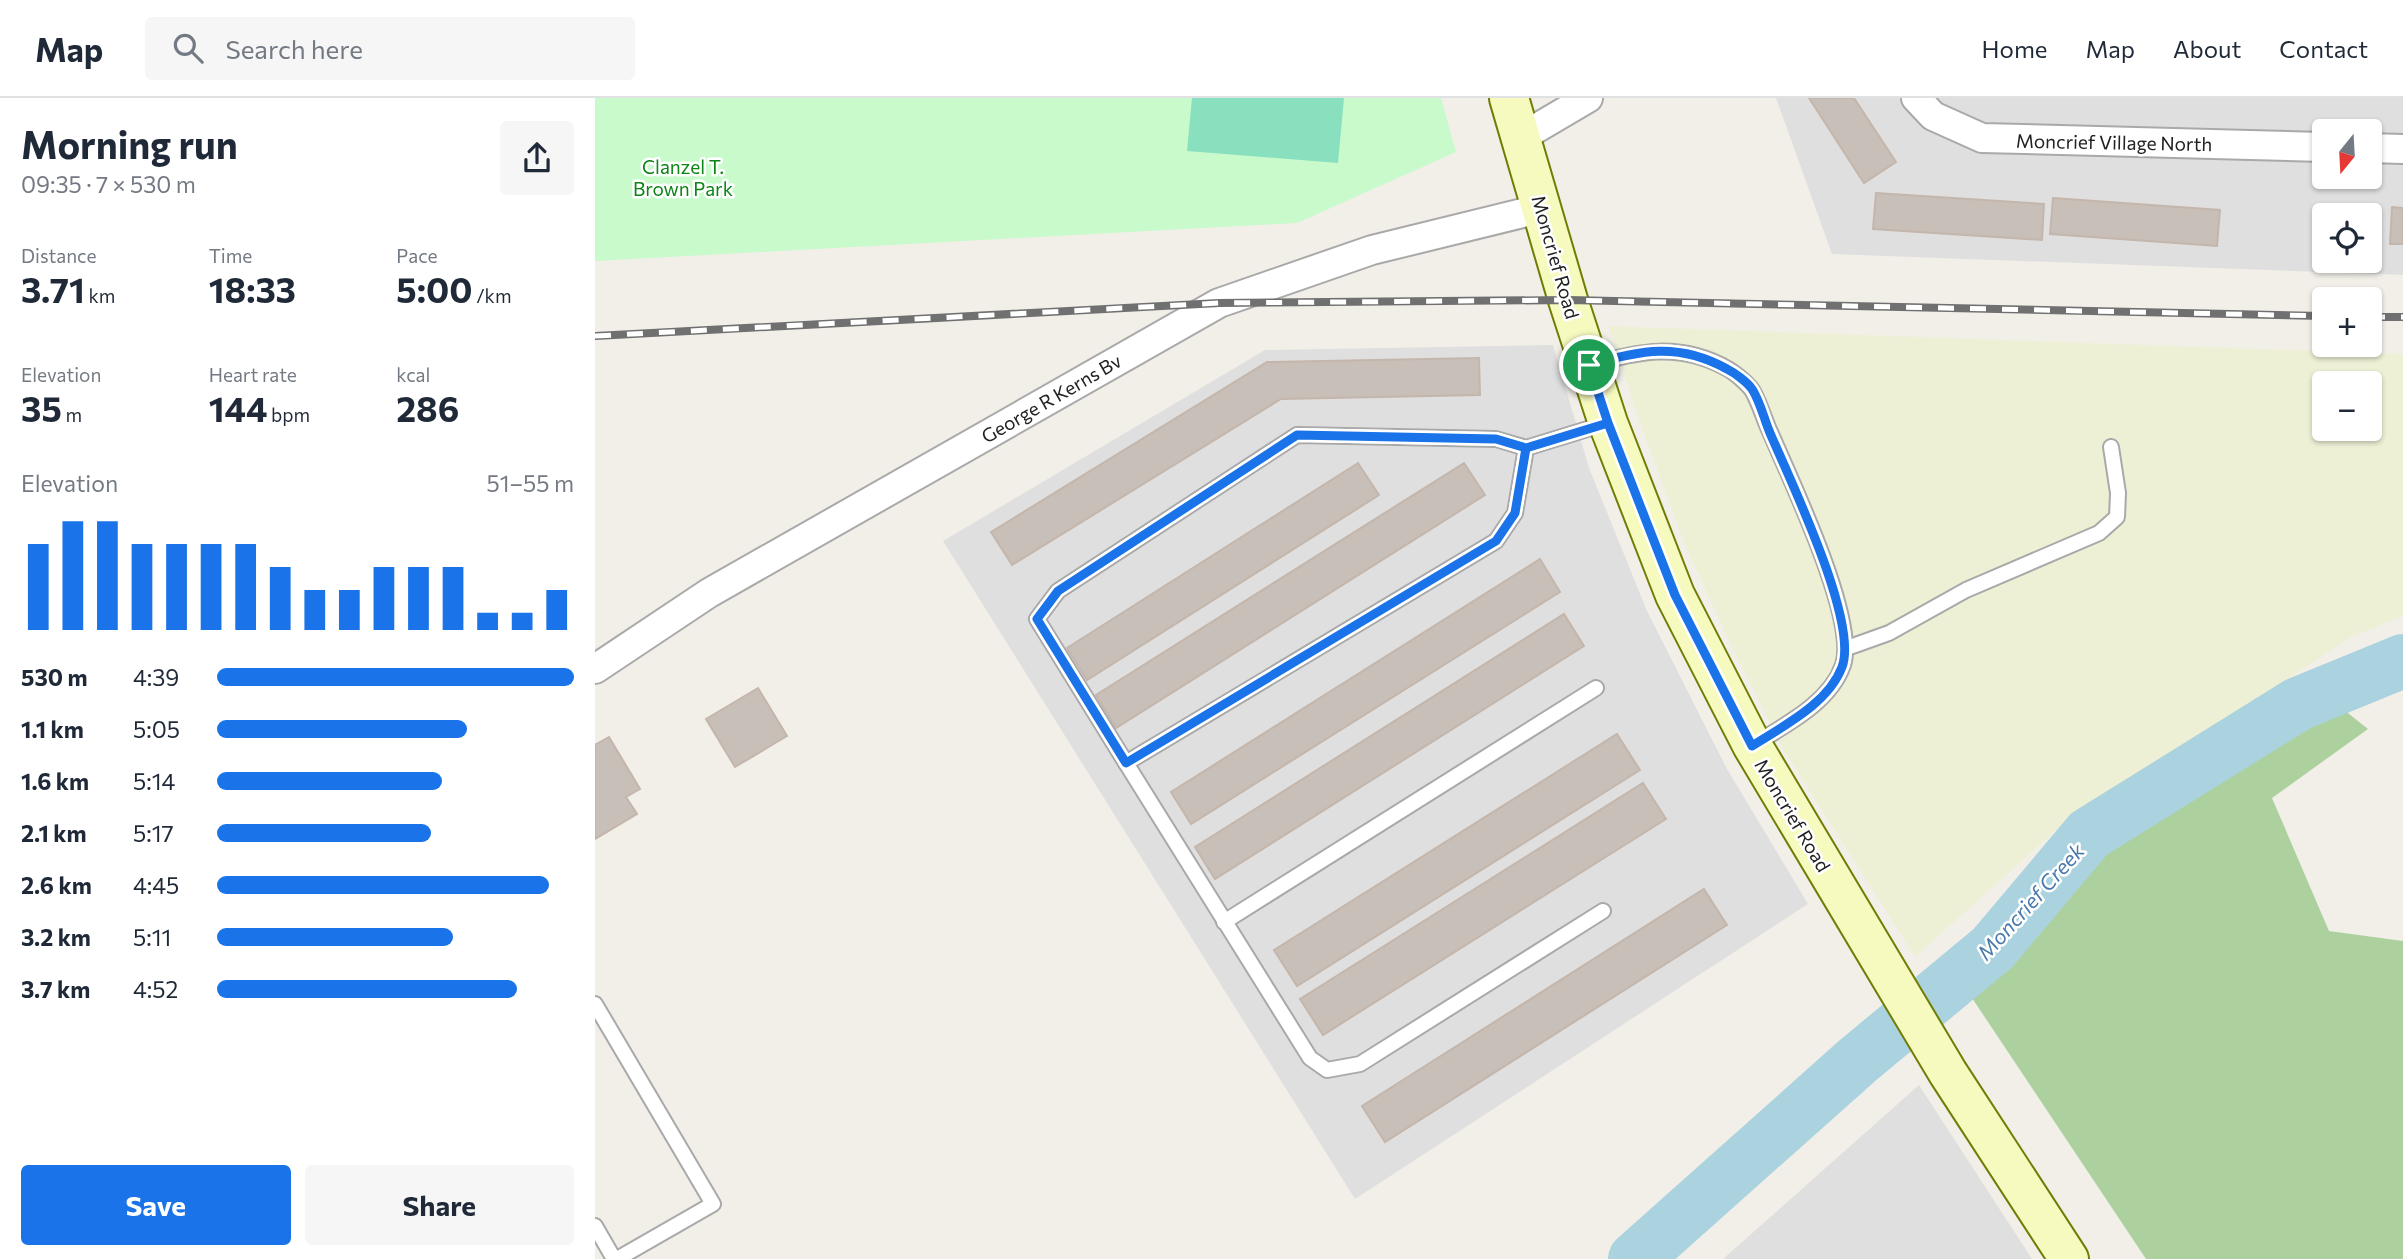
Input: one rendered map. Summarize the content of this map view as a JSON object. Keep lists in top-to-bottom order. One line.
{"streets":{"main road":["Moncrief Road"],"street":["Moncrief Village North","George R Kerns Bv"]},"crossings":[["Moncrief Road","George R Kerns Bv"]],"water":["Moncrief Creek"],"parks":["Clanzel T. Brown Park"],"north":"bottom","page":{"header":"Map","search":"Search here","nav":["Home","Map","About","Contact"],"heading":["Morning run","09:35 · 7 × 530 m"],"map_buttons":["+","−"],"stats":[["Distance","3.71 km"],["Time","18:33"],["Pace","5:00 /km"],["Elevation","35 m"],["Heart rate","144 bpm"],["kcal","286"]],"chart":["Elevation","51–55 m"],"list":[{"name":"530 m","note":"4:39"},{"name":"1.1 km","note":"5:05"},{"name":"1.6 km","note":"5:14"},{"name":"2.1 km","note":"5:17"},{"name":"2.6 km","note":"4:45"},{"name":"3.2 km","note":"5:11"},{"name":"3.7 km","note":"4:52"}],"buttons":["Save","Share"]}}
